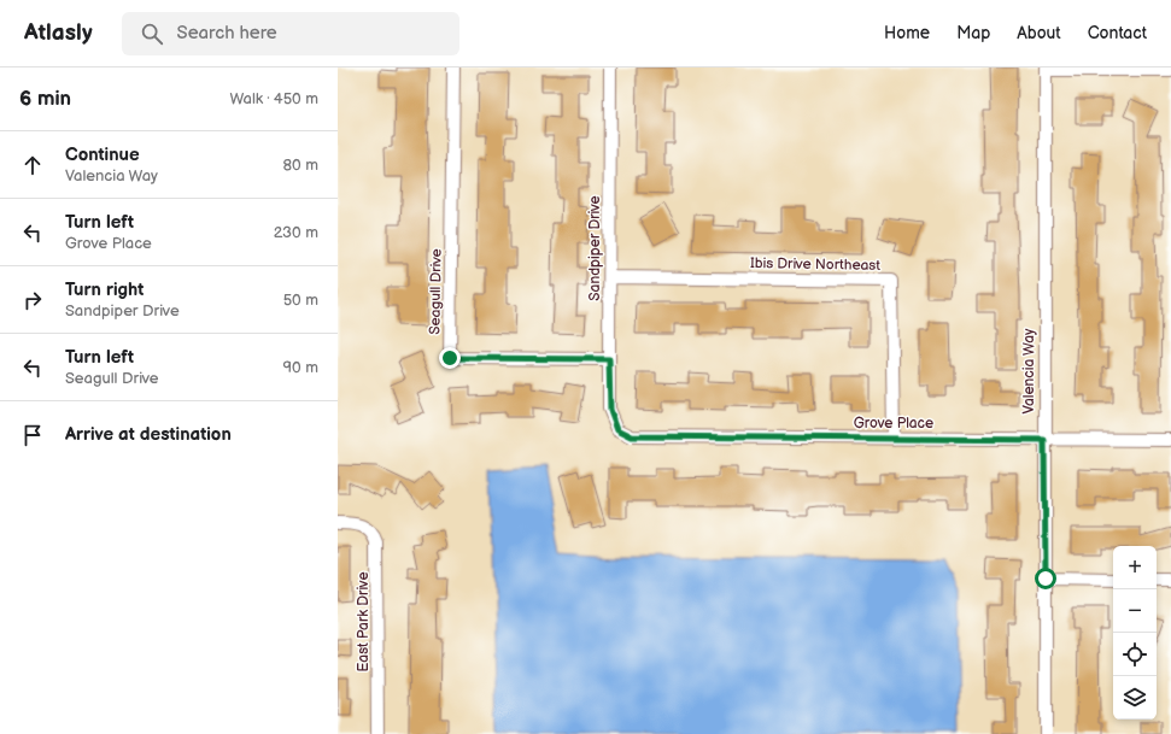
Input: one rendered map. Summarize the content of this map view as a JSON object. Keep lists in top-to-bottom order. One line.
{"streets":{"street":["Sandpiper Drive","Ibis Drive Northeast","Seagull Drive","Valencia Way","Grove Place","East Park Drive"]},"crossings":[["Sandpiper Drive","Ibis Drive Northeast"],["Sandpiper Drive","Seagull Drive"],["Sandpiper Drive","Grove Place"],["Ibis Drive Northeast","Grove Place"],["Valencia Way","Grove Place"]],"page":{"header":"Atlasly","search":"Search here","nav":["Home","Map","About","Contact"],"heading":["6 min","Walk · 450 m"],"list":[["Continue","Valencia Way","80 m"],["Turn left","Grove Place","230 m"],["Turn right","Sandpiper Drive","50 m"],["Turn left","Seagull Drive","90 m"],"Arrive at destination"],"map_buttons":["+","−"]}}
